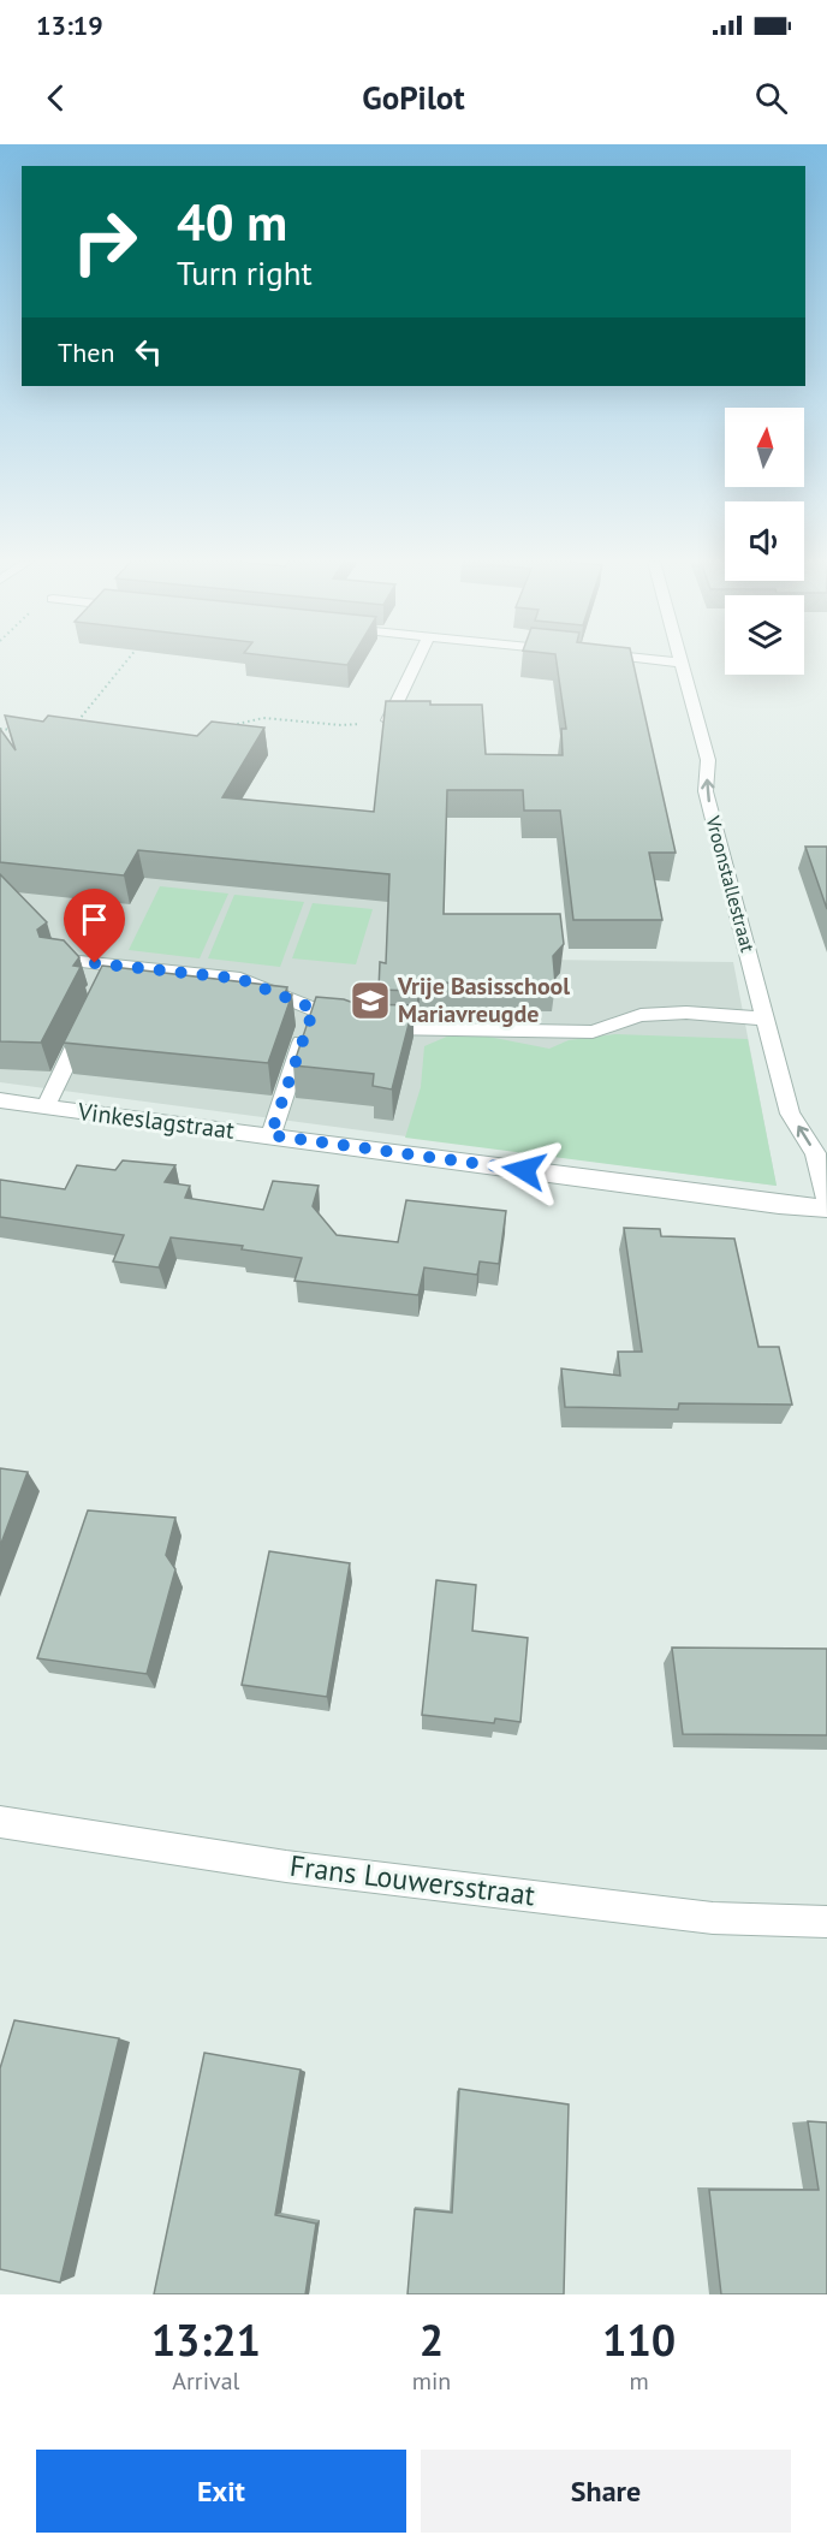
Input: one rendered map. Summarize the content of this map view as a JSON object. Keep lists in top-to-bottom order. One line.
{"streets":{"street":["Vroonstallestraat","Vinkeslagstraat","Frans Louwersstraat"]},"one_way":["Vroonstallestraat"],"places":{"school or university":["Vrije Basisschool Mariavreugde"]},"north":"top","page":{"status":"13:19","header":"GoPilot","turn":["40 m","Turn right"],"then":"Then","eta":["13:21","Arrival","2","min","110","m"],"buttons":["Exit","Share"]}}
